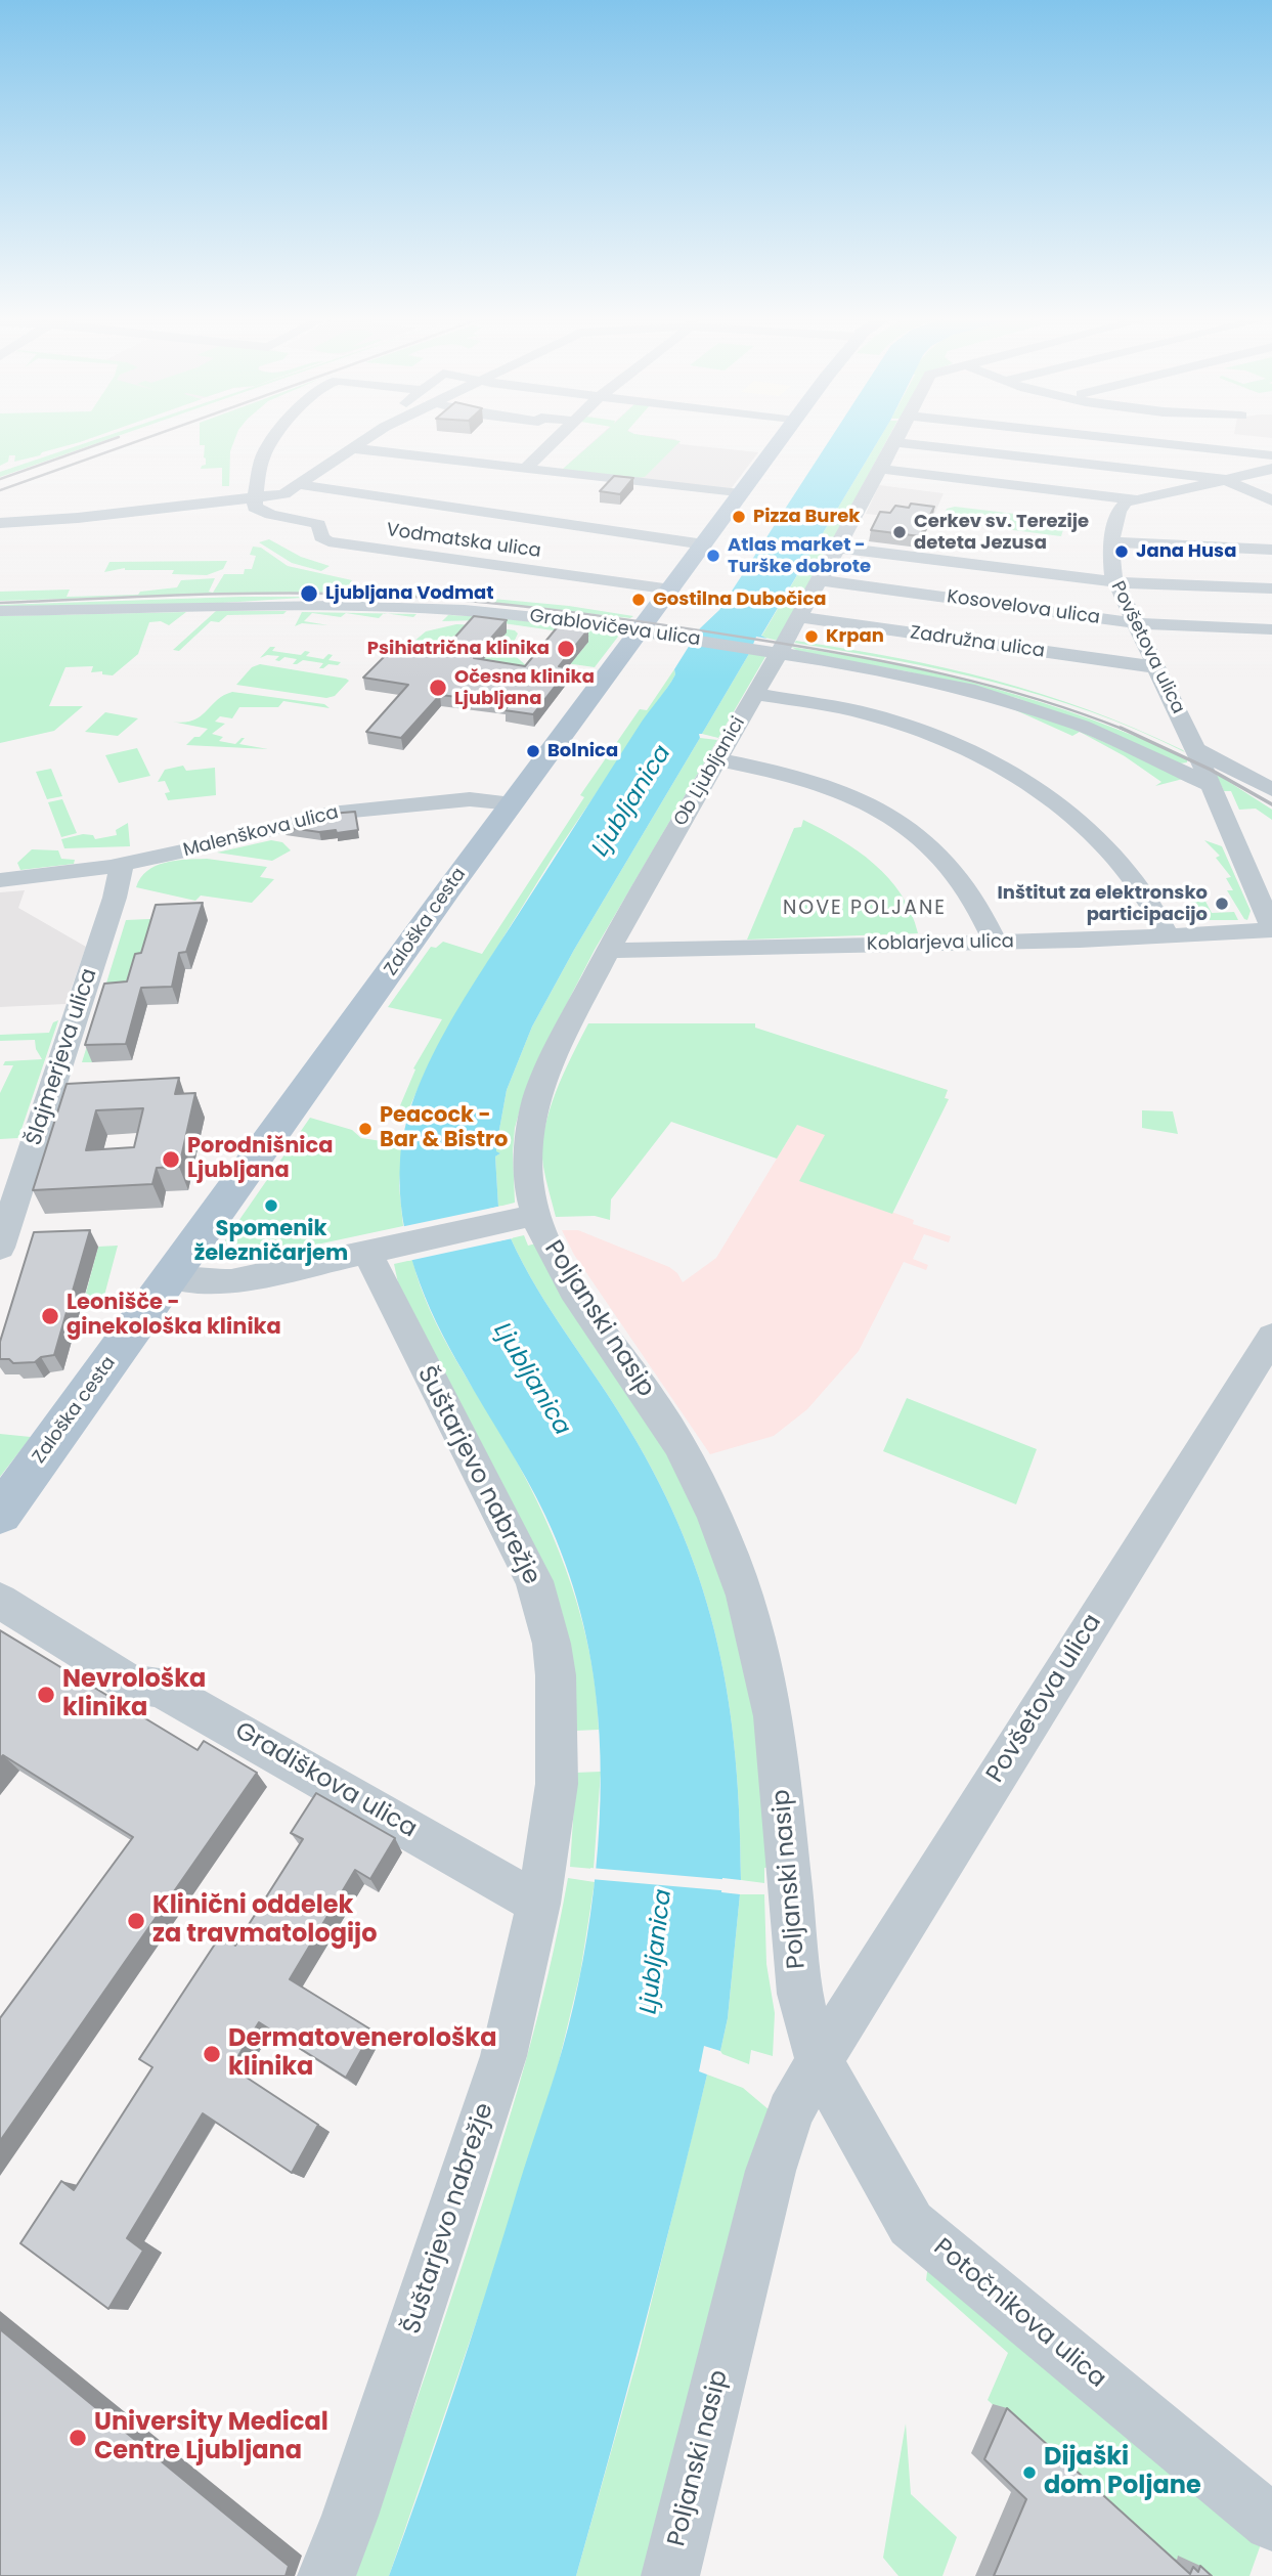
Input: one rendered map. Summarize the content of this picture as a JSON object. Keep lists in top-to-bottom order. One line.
{"streets":{"main road":["Zaloška cesta"],"street":["Vodmatska ulica","Kosovelova ulica","Grablovičeva ulica","Zadružna ulica","Povšetova ulica","Ob Ljubljanici","Malenškova ulica","Koblarjeva ulica","Šlajmerjeva ulica","Poljanski nasip","Šuštarjevo nabrežje","Gradiškova ulica","Potočnikova ulica"]},"crossings":[["Vodmatska ulica","Zaloška cesta"],["Kosovelova ulica","Povšetova ulica"],["Kosovelova ulica","Ob Ljubljanici"],["Grablovičeva ulica","Povšetova ulica"],["Grablovičeva ulica","Ob Ljubljanici"],["Grablovičeva ulica","Zaloška cesta"],["Zadružna ulica","Povšetova ulica"],["Zadružna ulica","Ob Ljubljanici"],["Povšetova ulica","Koblarjeva ulica"],["Povšetova ulica","Poljanski nasip"],["Povšetova ulica","Potočnikova ulica"],["Ob Ljubljanici","Koblarjeva ulica"],["Ob Ljubljanici","Poljanski nasip"],["Malenškova ulica","Zaloška cesta"],["Malenškova ulica","Šlajmerjeva ulica"],["Poljanski nasip","Potočnikova ulica"],["Šuštarjevo nabrežje","Gradiškova ulica"]],"districts":["NOVE POLJANE"],"water":["Ljubljanica"],"places":["Pizza Burek","Cerkev sv. Terezije deteta Jezusa","Jana Husa","Atlas market - Turške dobrote","Ljubljana Vodmat","Gostilna Dubočica","Krpan","Psihiatrična klinika","Očesna klinika Ljubljana","Bolnica","Inštitut za elektronsko participacijo","Peacock - Bar & Bistro","Porodnišnica Ljubljana","Spomenik železničarjem","Leonišče - ginekološka klinika","Nevrološka klinika","Klinični oddelek za travmatologijo","Dermatovenerološka klinika","University Medical Centre Ljubljana","Dijaški dom Poljane"]}
